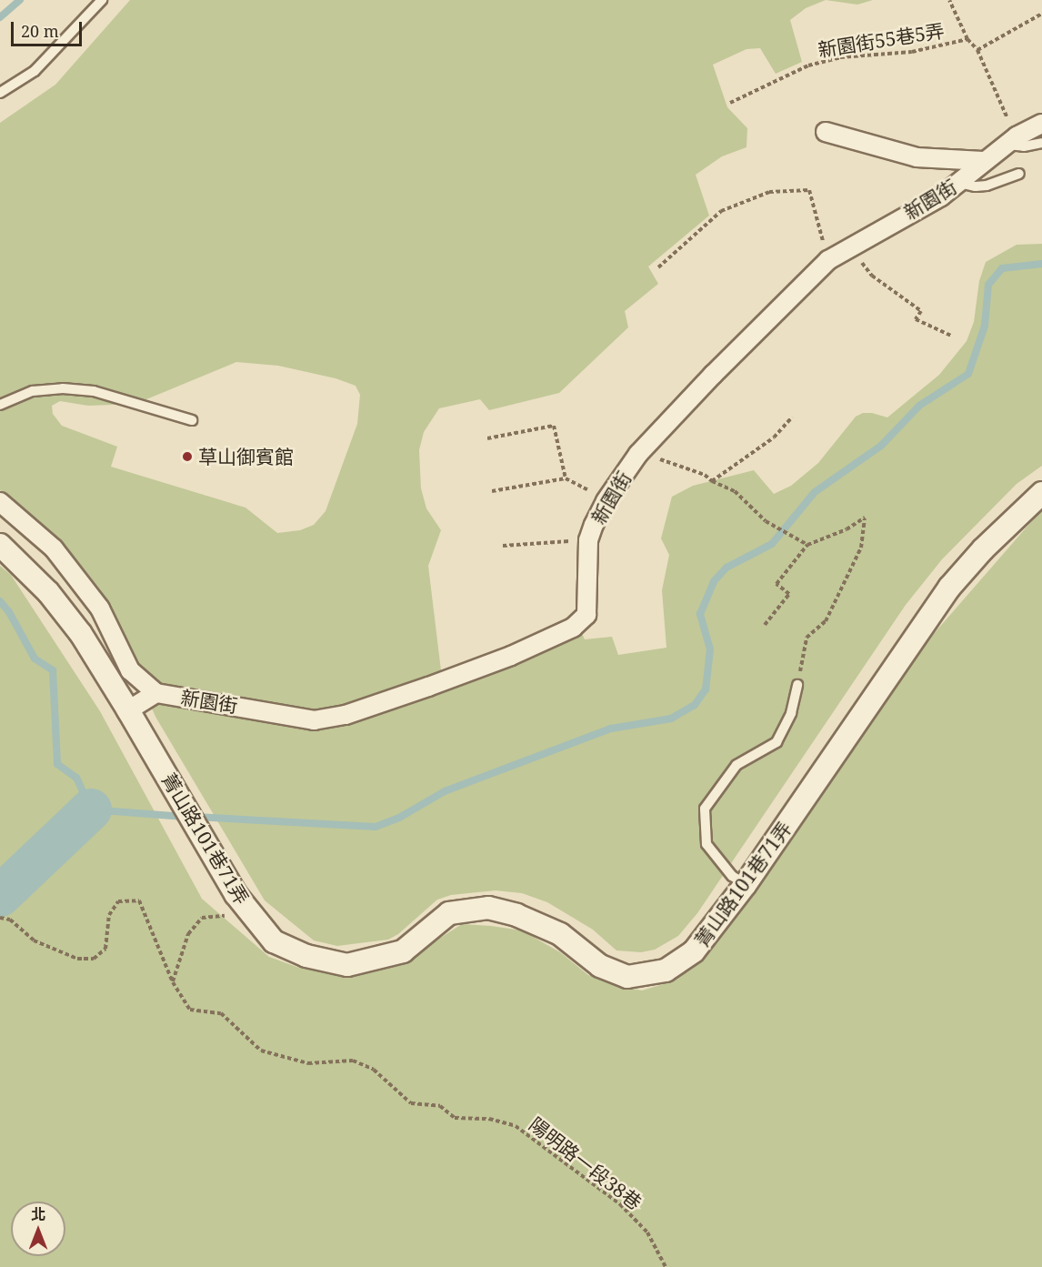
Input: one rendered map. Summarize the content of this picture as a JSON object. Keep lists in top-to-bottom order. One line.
{"streets":{"street":["新園街","菁山路101巷71弄"],"path":["新園街55巷5弄","陽明路一段38巷"]},"crossings":[["新園街","菁山路101巷71弄"]],"places":["草山御賓館"],"scale_bar":"20 m","north":"top"}
